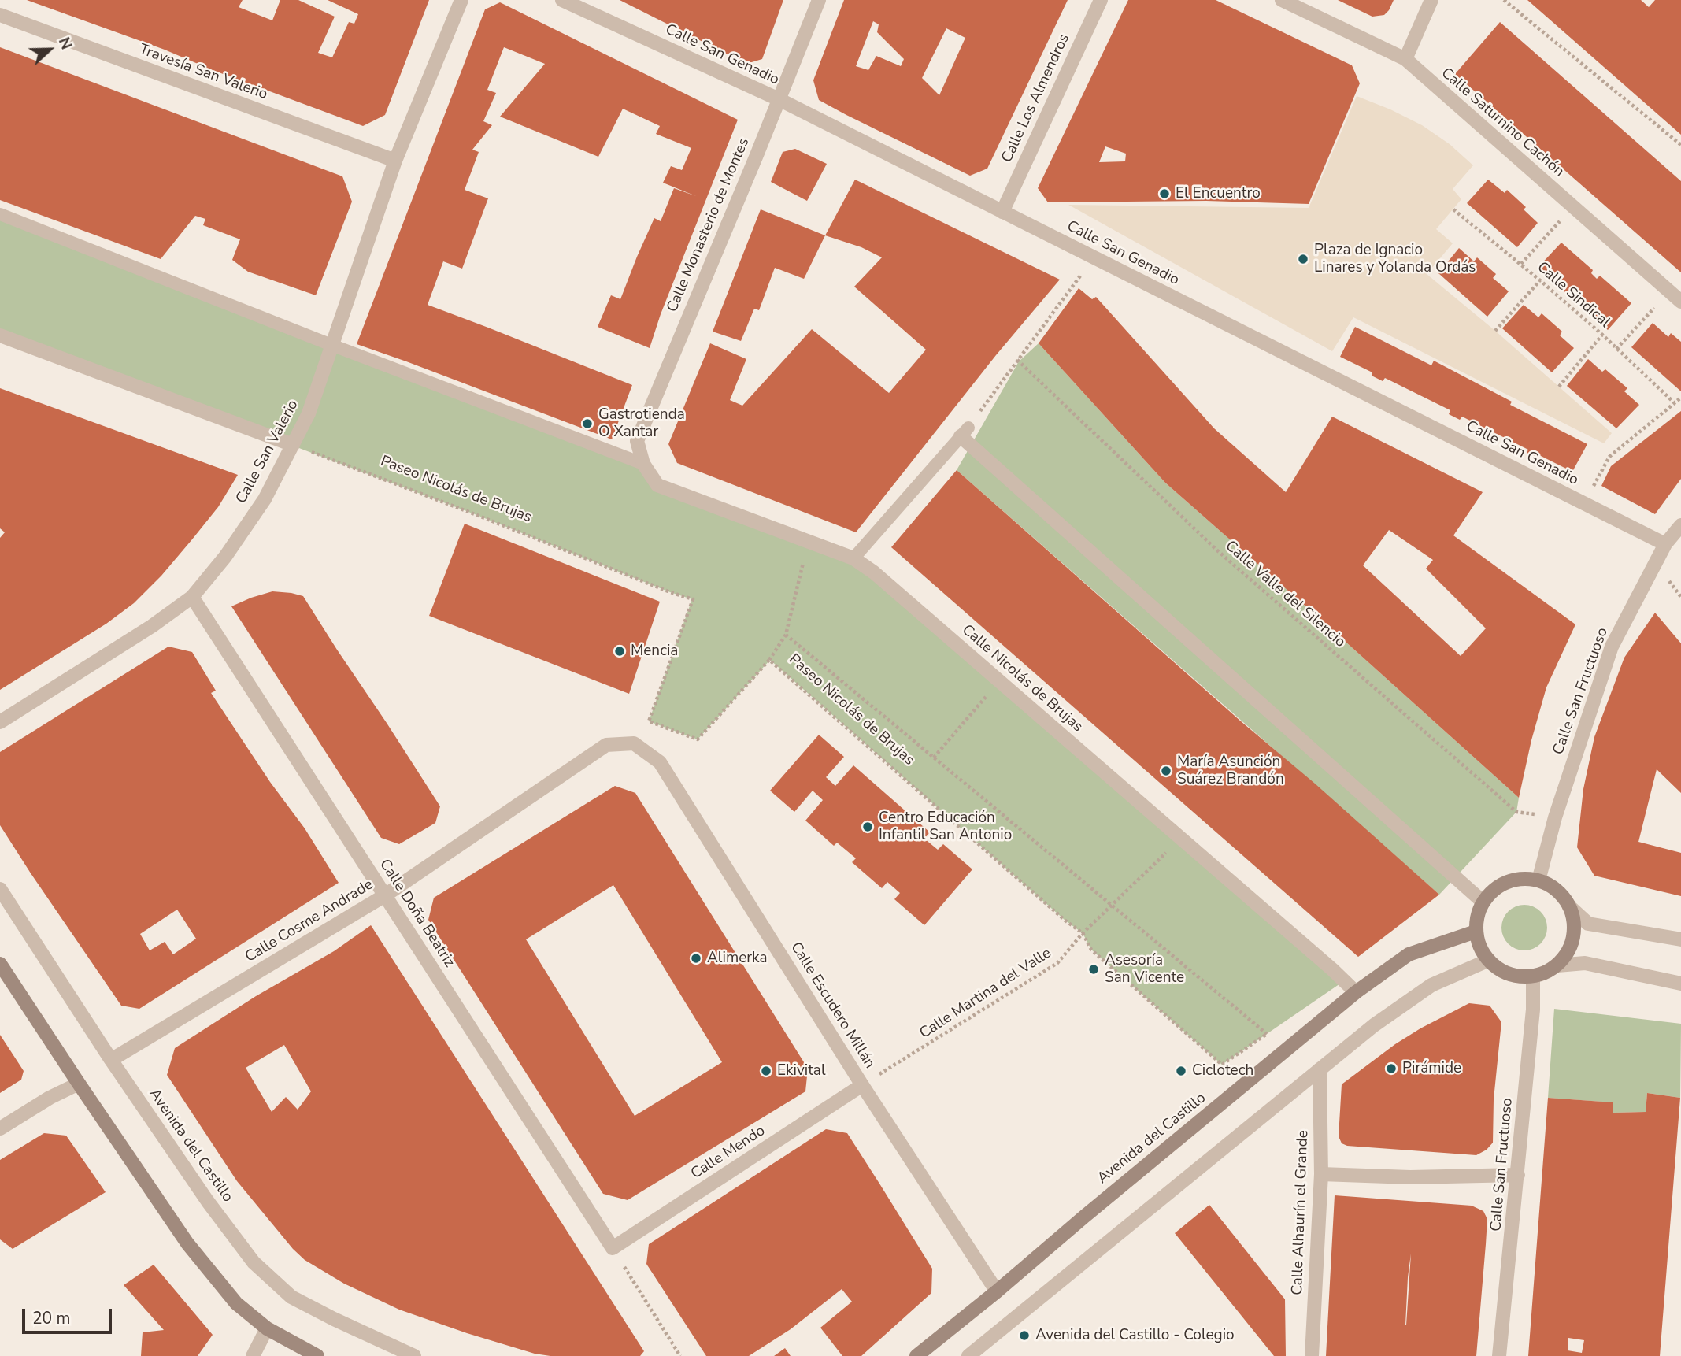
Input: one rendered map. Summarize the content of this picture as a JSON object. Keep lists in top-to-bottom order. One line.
{"streets":{"main road":["Avenida del Castillo"],"street":["Calle San Genadio","Travesía San Valerio","Calle Los Almendros","Calle Saturnino Cachón","Calle Monasterio de Montes","Calle San Valerio","Calle Nicolás de Brujas","Calle San Fructuoso","Calle Doña Beatriz","Calle Cosme Andrade","Calle Escudero Millán","Calle Mendo","Calle Alhaurín el Grande"],"path":["Calle Sindical","Paseo Nicolás de Brujas","Calle Valle del Silencio","Calle Martina del Valle"]},"crossings":[["Calle San Genadio","Calle Los Almendros"],["Calle San Genadio","Calle Monasterio de Montes"],["Calle San Genadio","Calle San Fructuoso"],["Travesía San Valerio","Calle San Valerio"],["Calle Monasterio de Montes","Calle Nicolás de Brujas"],["Calle San Valerio","Paseo Nicolás de Brujas"],["Calle San Valerio","Calle Doña Beatriz"],["Paseo Nicolás de Brujas","Calle Martina del Valle"],["Calle Valle del Silencio","Calle San Fructuoso"],["Calle Nicolás de Brujas","Calle Martina del Valle"],["Calle Nicolás de Brujas","Avenida del Castillo"],["Calle San Fructuoso","Avenida del Castillo"],["Calle Doña Beatriz","Calle Cosme Andrade"],["Calle Doña Beatriz","Calle Mendo"],["Calle Cosme Andrade","Calle Escudero Millán"],["Calle Cosme Andrade","Avenida del Castillo"],["Calle Martina del Valle","Calle Escudero Millán"],["Calle Martina del Valle","Calle Mendo"],["Calle Escudero Millán","Avenida del Castillo"],["Calle Escudero Millán","Calle Mendo"]],"places":["El Encuentro","Plaza de Ignacio Linares y Yolanda Ordás","Gastrotienda O Xantar","Mencia","María Asunción Suárez Brandón","Centro Educación Infantil San Antonio","Alimerka","Asesoría San Vicente","Pirámide","Ekivital","Ciclotech","Avenida del Castillo - Colegio"],"scale_bar":"20 m","north":"right"}
